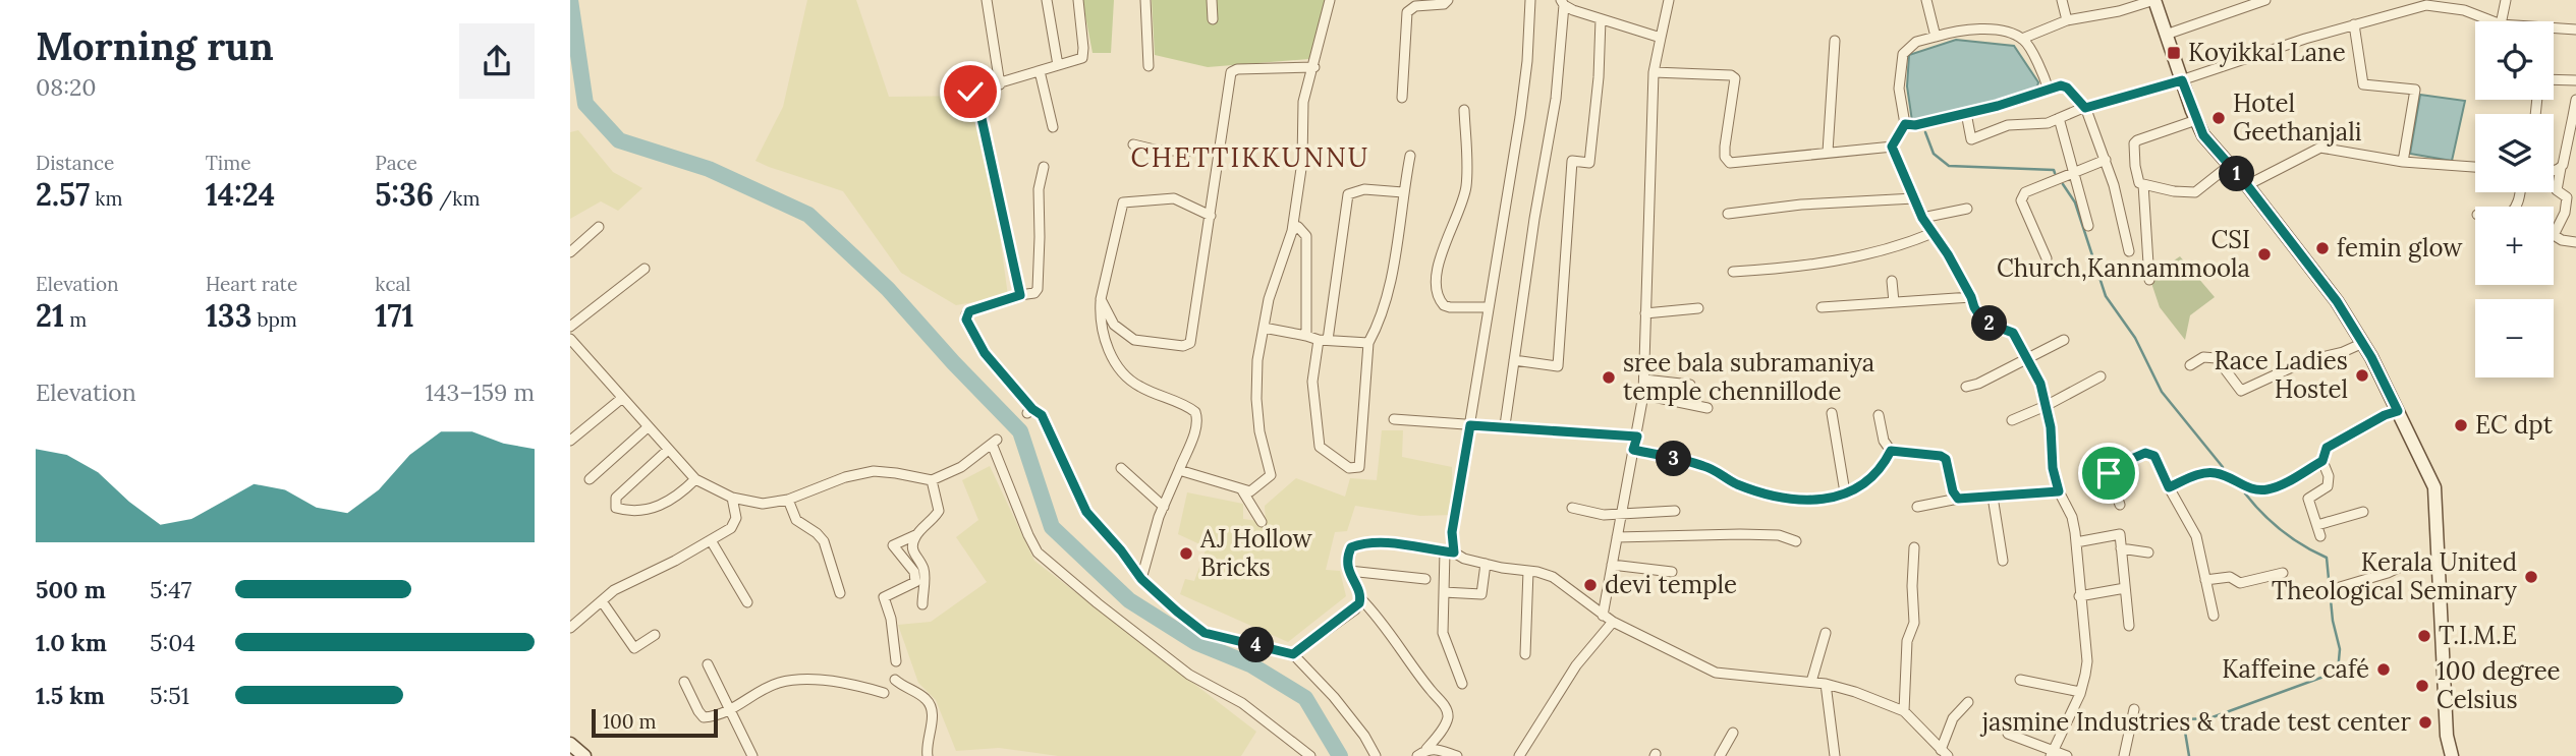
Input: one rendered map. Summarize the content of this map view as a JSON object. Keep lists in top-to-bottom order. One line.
{"districts":["CHETTIKKUNNU"],"places":{"transit":["Koyikkal Lane"],"other":["Hotel Geethanjali","femin glow","CSI Church,Kannammoola","Race Ladies Hostel","sree bala subramaniya temple chennillode","EC dpt","AJ Hollow Bricks","Kerala United Theological Seminary","devi temple","T.I.M.E","Kaffeine café","100 degree Celsius","jasmine Industries & trade test center"]},"scale_bar":"100 m","page":{"heading":["Morning run","08:20"],"map_buttons":["+","−"],"stats":[["Distance","2.57 km"],["Time","14:24"],["Pace","5:36 /km"],["Elevation","21 m"],["Heart rate","133 bpm"],["kcal","171"]],"pins":["1","2","3","4"],"chart":["Elevation","143–159 m"],"list":[{"name":"500 m","note":"5:47"},{"name":"1.0 km","note":"5:04"},{"name":"1.5 km","note":"5:51"}],"scale":"100 m"}}
